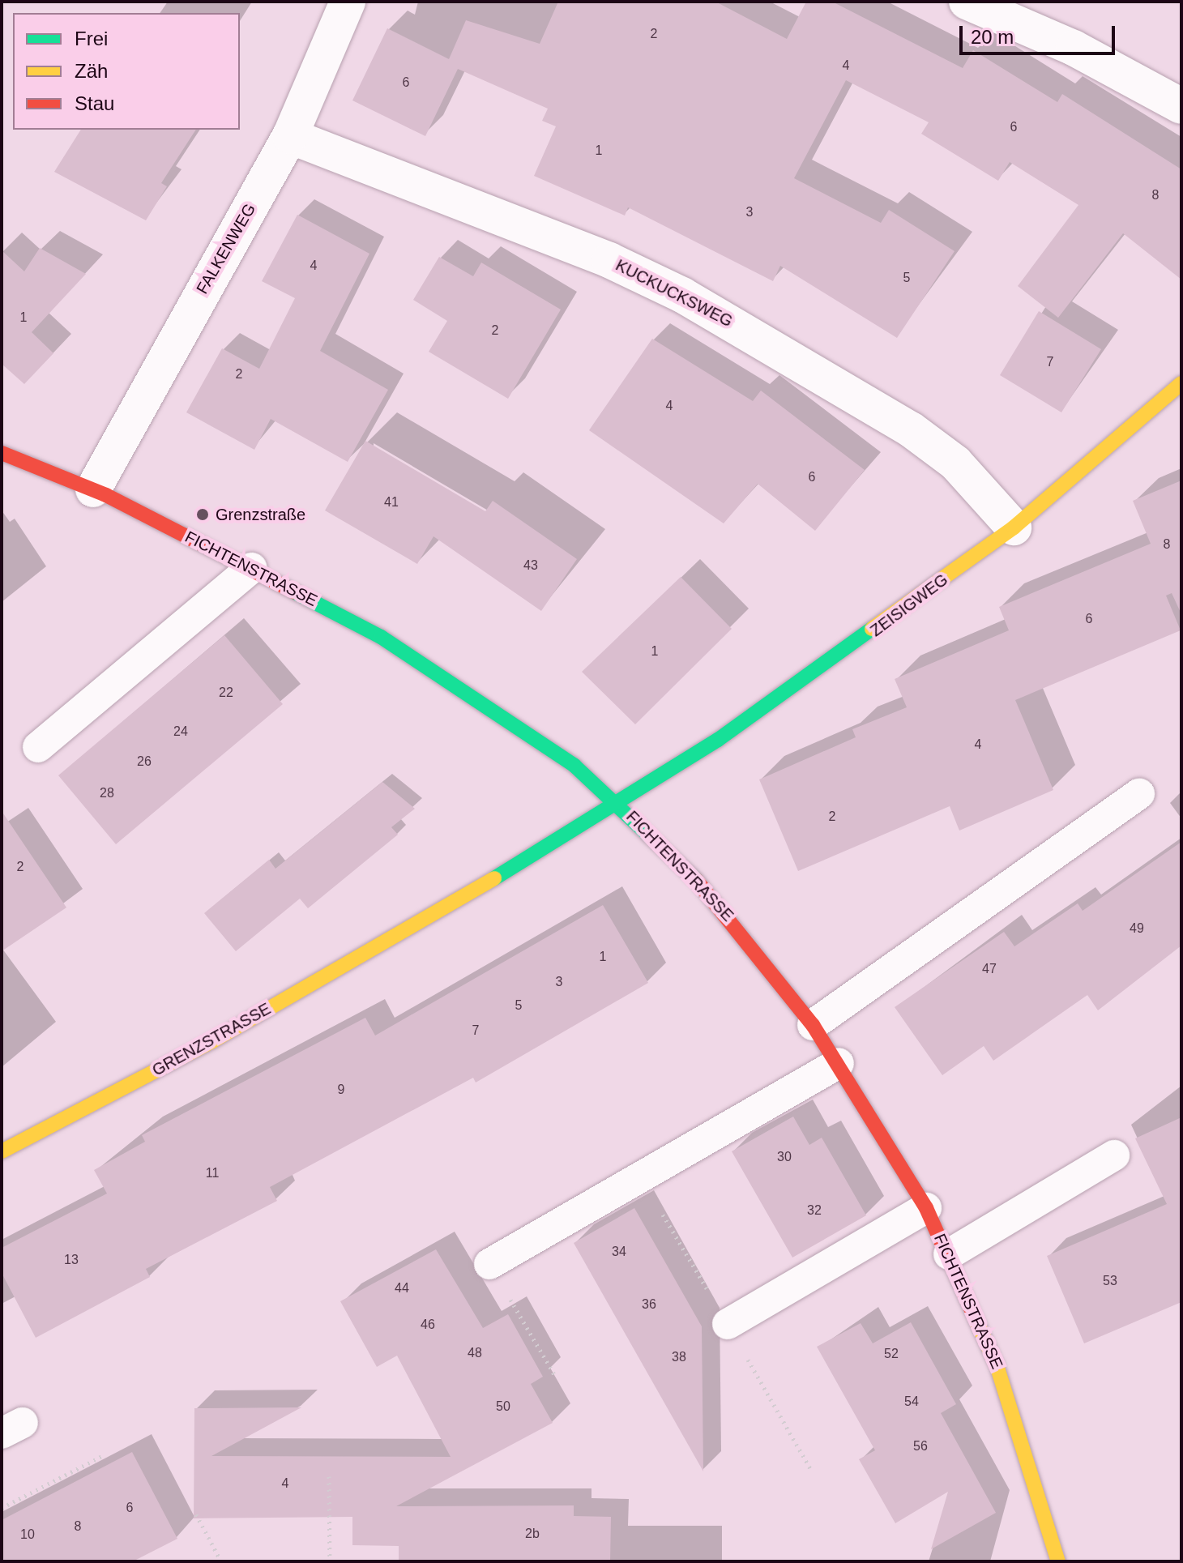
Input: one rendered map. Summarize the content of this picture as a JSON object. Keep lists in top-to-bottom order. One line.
{"streets":{"street":["FALKENWEG","KUCKUCKSWEG","FICHTENSTRASSE","ZEISIGWEG","GRENZSTRASSE"]},"crossings":[["FALKENWEG","KUCKUCKSWEG"],["FALKENWEG","FICHTENSTRASSE"],["KUCKUCKSWEG","ZEISIGWEG"],["FICHTENSTRASSE","ZEISIGWEG"],["FICHTENSTRASSE","GRENZSTRASSE"],["ZEISIGWEG","GRENZSTRASSE"]],"places":["Grenzstraße"],"house_numbers":["2","4","6","6","1","8","3","4","5","1","2","7","2","4","6","41","8","43","6","1","22","24","4","26","28","2","2","49","1","47","3","5","7","9","30","11","32","34","13","53","44","36","46","48","52","38","54","50","56","4","6","8","2b","10"],"legend":["Frei","Zäh","Stau"],"scale_bar":"20 m"}
